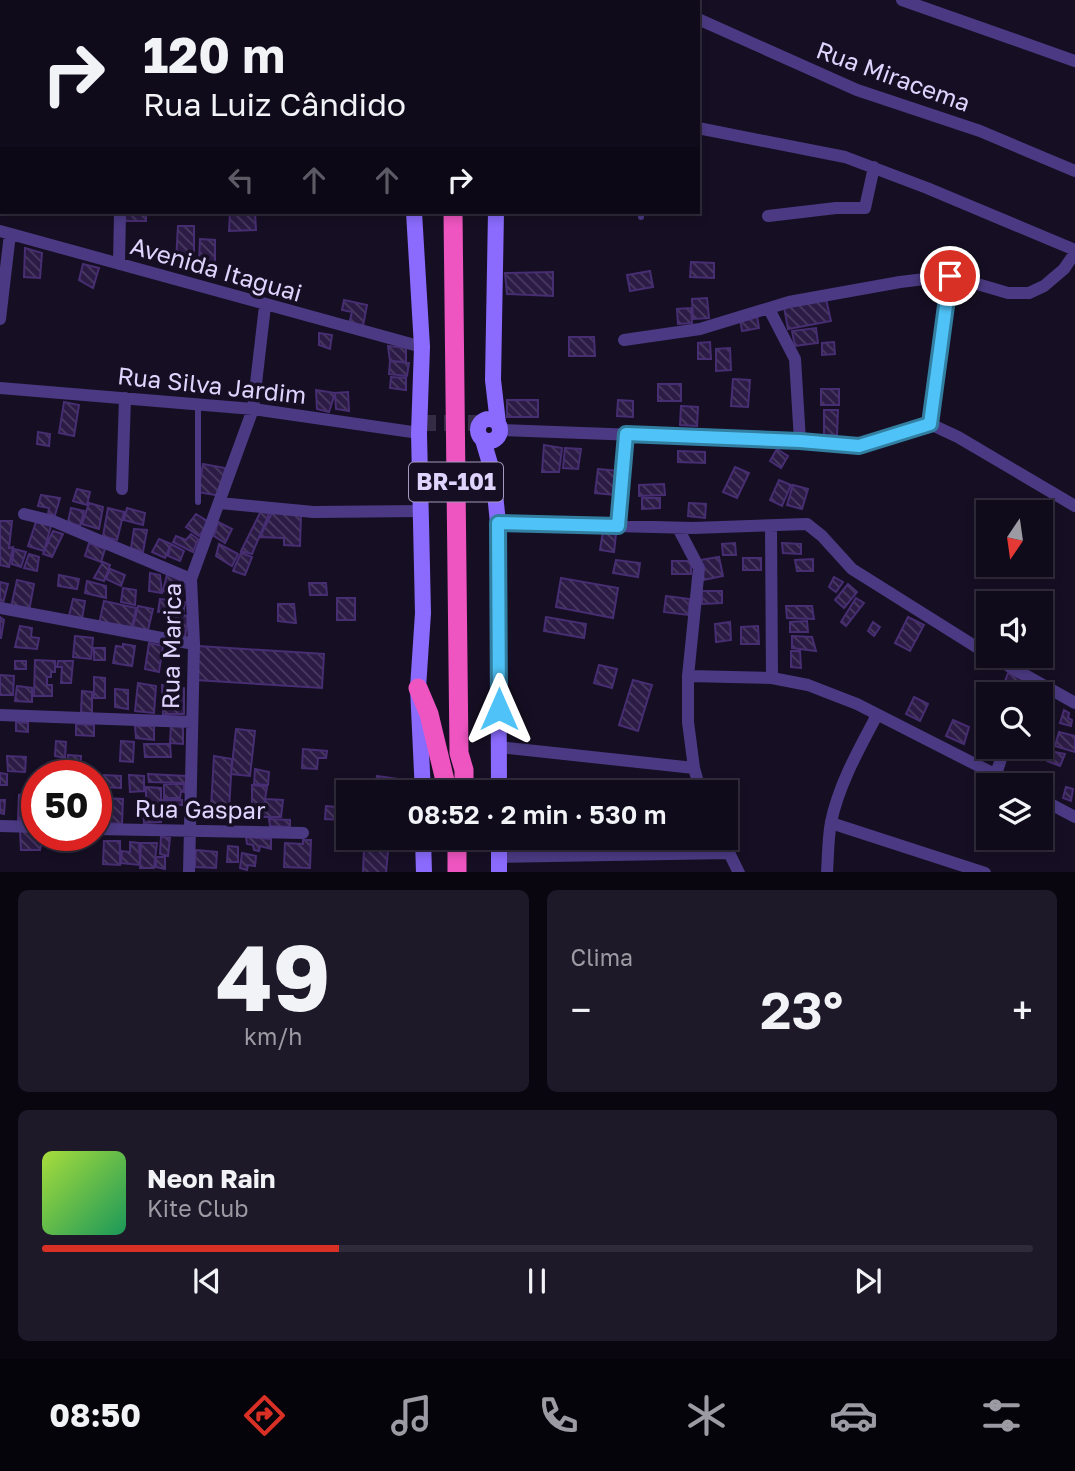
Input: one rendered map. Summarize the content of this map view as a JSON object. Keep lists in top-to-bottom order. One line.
{"streets":{"highway":["BR-101"],"street":["Rua Miracema","Avenida Itaguai","Rua Silva Jardim","Rua Marica","Rua Gaspar"]},"crossings":[["Avenida Itaguai","Rua Marica"],["Rua Silva Jardim","Rua Marica"],["Rua Marica","Rua Gaspar"]],"north":"bottom","page":{"turn":["120 m","Rua Luiz Cândido"],"limit":"50","trip":"08:52 · 2 min · 530 m","tile":[["49","km/h"],"Clima"],"heat":["−","23°","+"],"song":["Neon Rain","Kite Club"],"tabs":"08:50"}}
